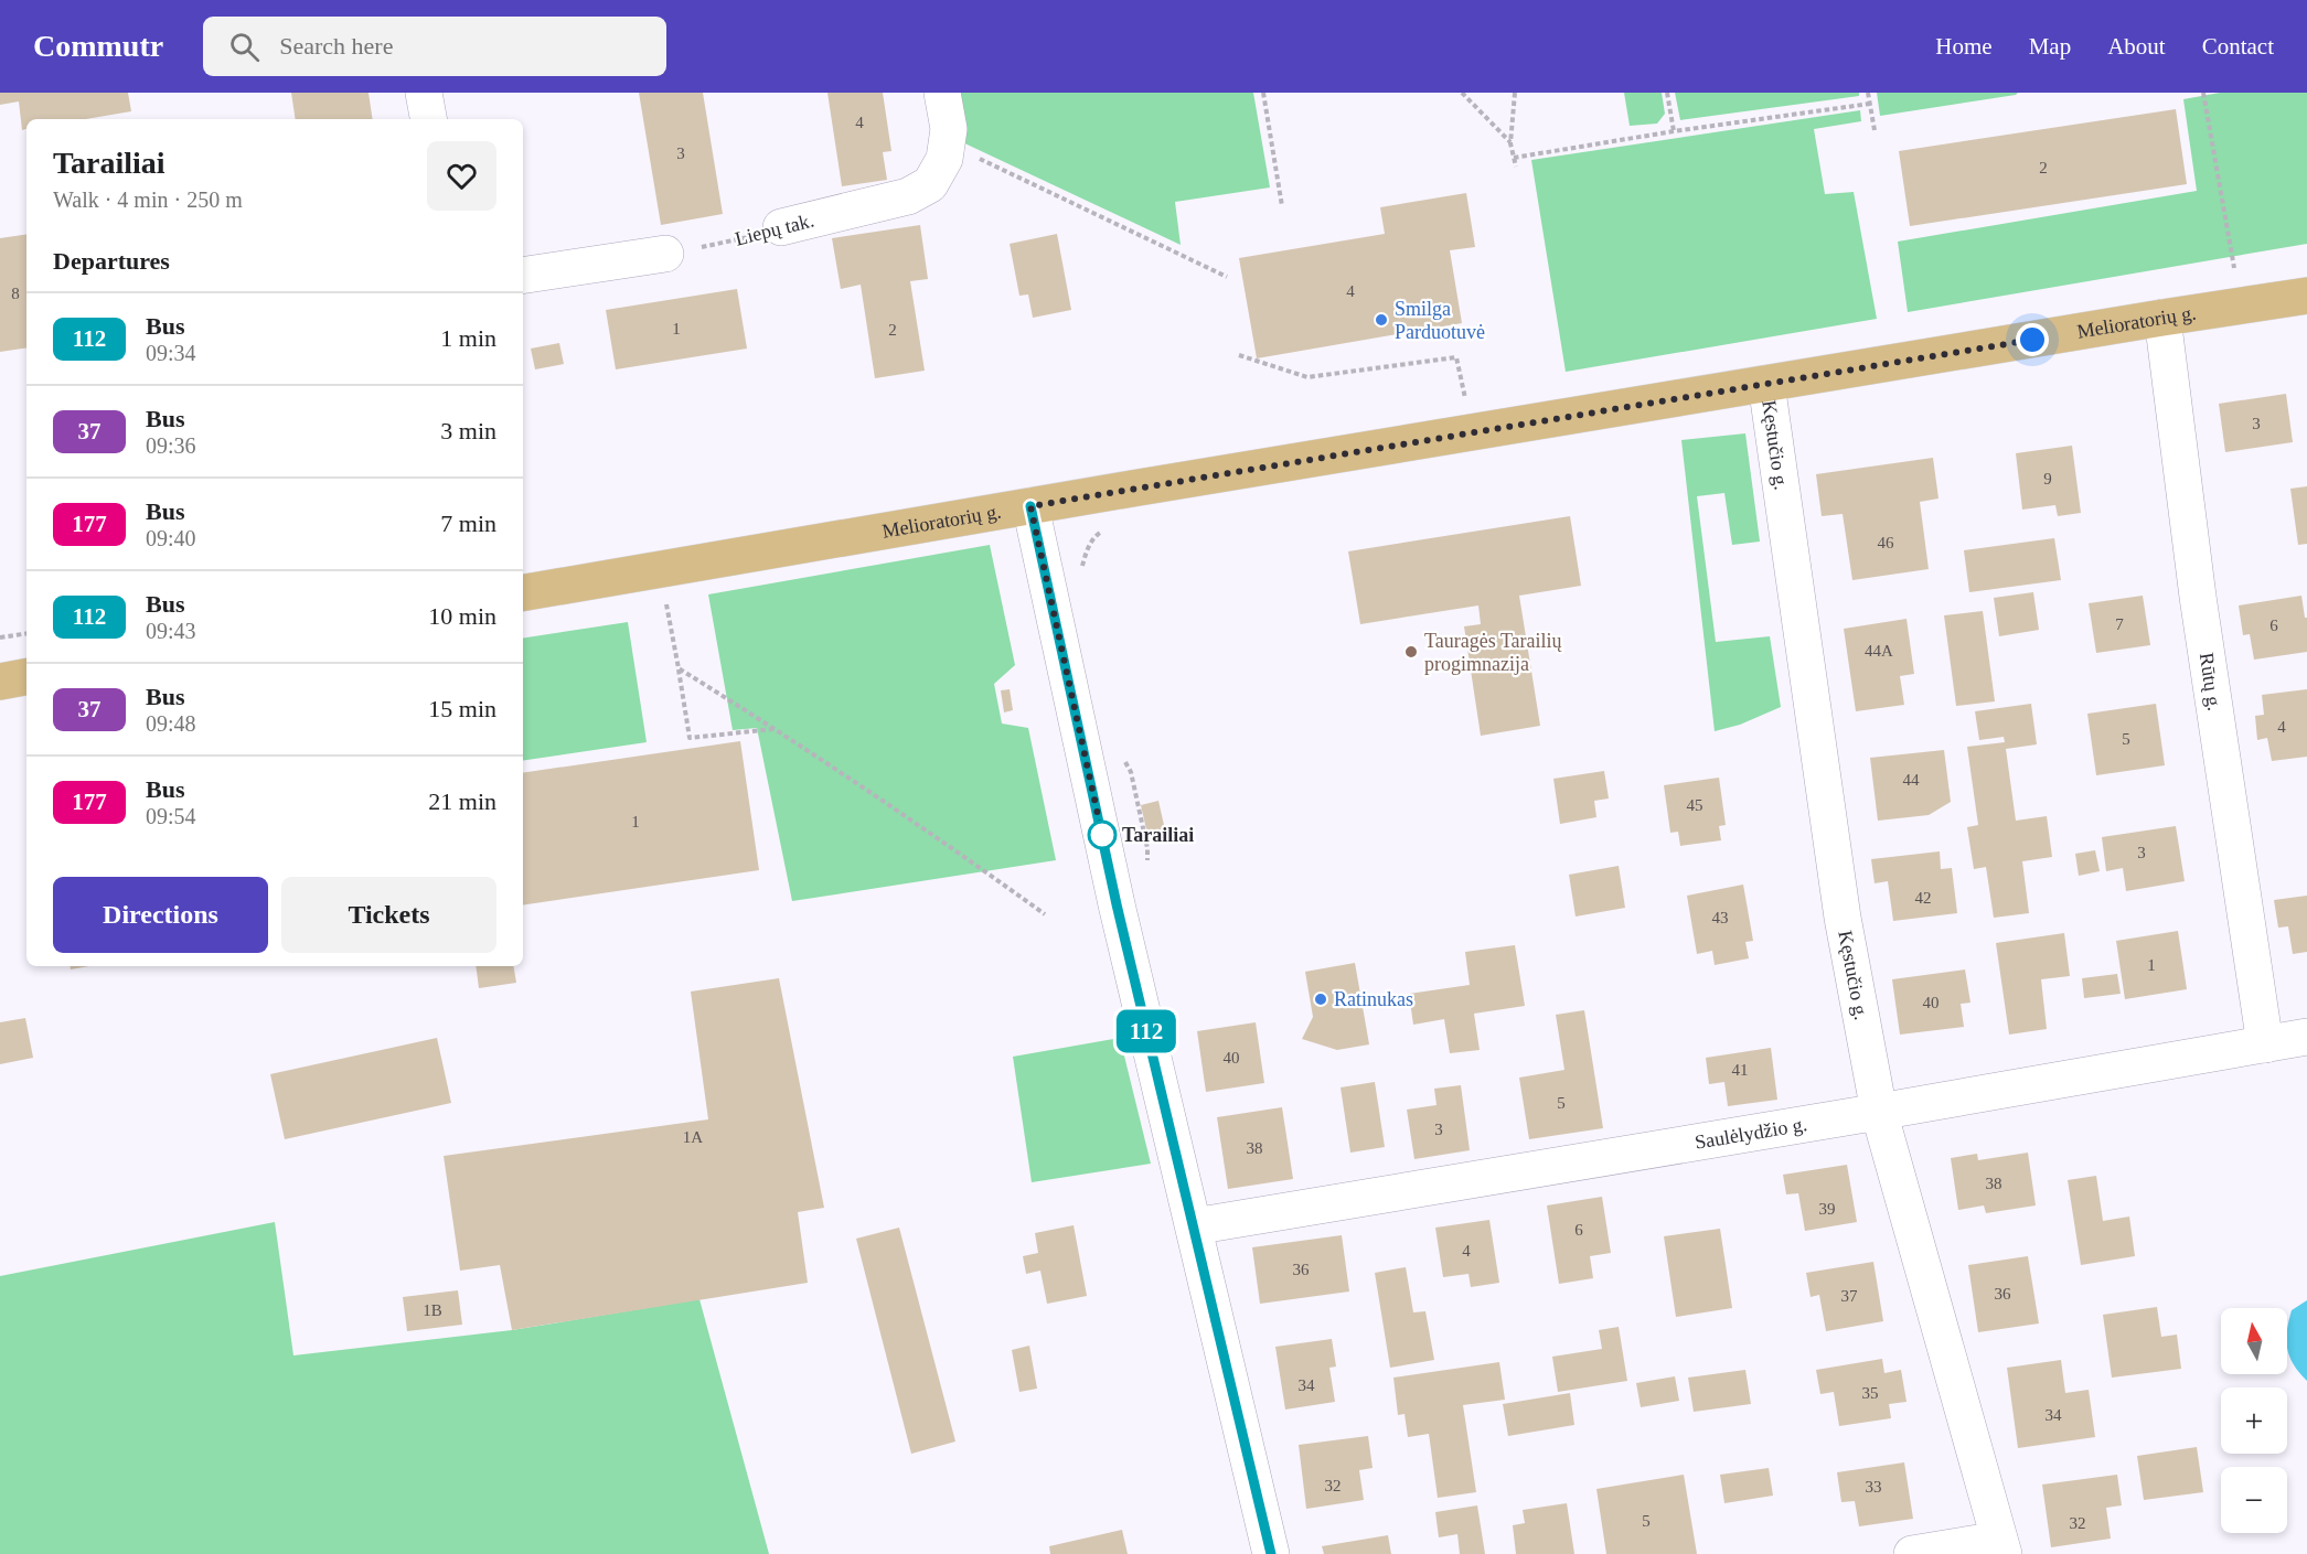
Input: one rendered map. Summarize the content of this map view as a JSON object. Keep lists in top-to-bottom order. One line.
{"streets":{"main road":["Melioratorių g."],"street":["Liepų tak.","Kęstučio g.","Rūtų g.","Saulėlydžio g."]},"crossings":[["Melioratorių g.","Kęstučio g."],["Melioratorių g.","Rūtų g."],["Kęstučio g.","Saulėlydžio g."],["Rūtų g.","Saulėlydžio g."]],"places":["Smilga Parduotuvė","Tauragės Tarailių progimnazija","Tarailiai","Ratinukas"],"lines":["bus line 112"],"house_numbers":["4","3","2","4","8","1","2","3","9","46","7","6","44A","4","5","44","45","1","3","42","43","1","40","40","41","5","3","1A","38","38","39","6","4","36","36","37","1B","34","35","34","32","33","5","32"],"north":"top","page":{"header":"Commutr","search":"Search here","nav":["Home","Map","About","Contact"],"on_map":"112","heading":[["Tarailiai","Walk · 4 min · 250 m"],"Departures"],"list":[{"mark":"112","name":"Bus","note":"09:34","value":"1 min"},{"mark":"37","name":"Bus","note":"09:36","value":"3 min"},{"mark":"177","name":"Bus","note":"09:40","value":"7 min"},{"mark":"112","name":"Bus","note":"09:43","value":"10 min"},{"mark":"37","name":"Bus","note":"09:48","value":"15 min"},{"mark":"177","name":"Bus","note":"09:54","value":"21 min"}],"buttons":["Directions","Tickets"],"map_buttons":["+","−"]}}
